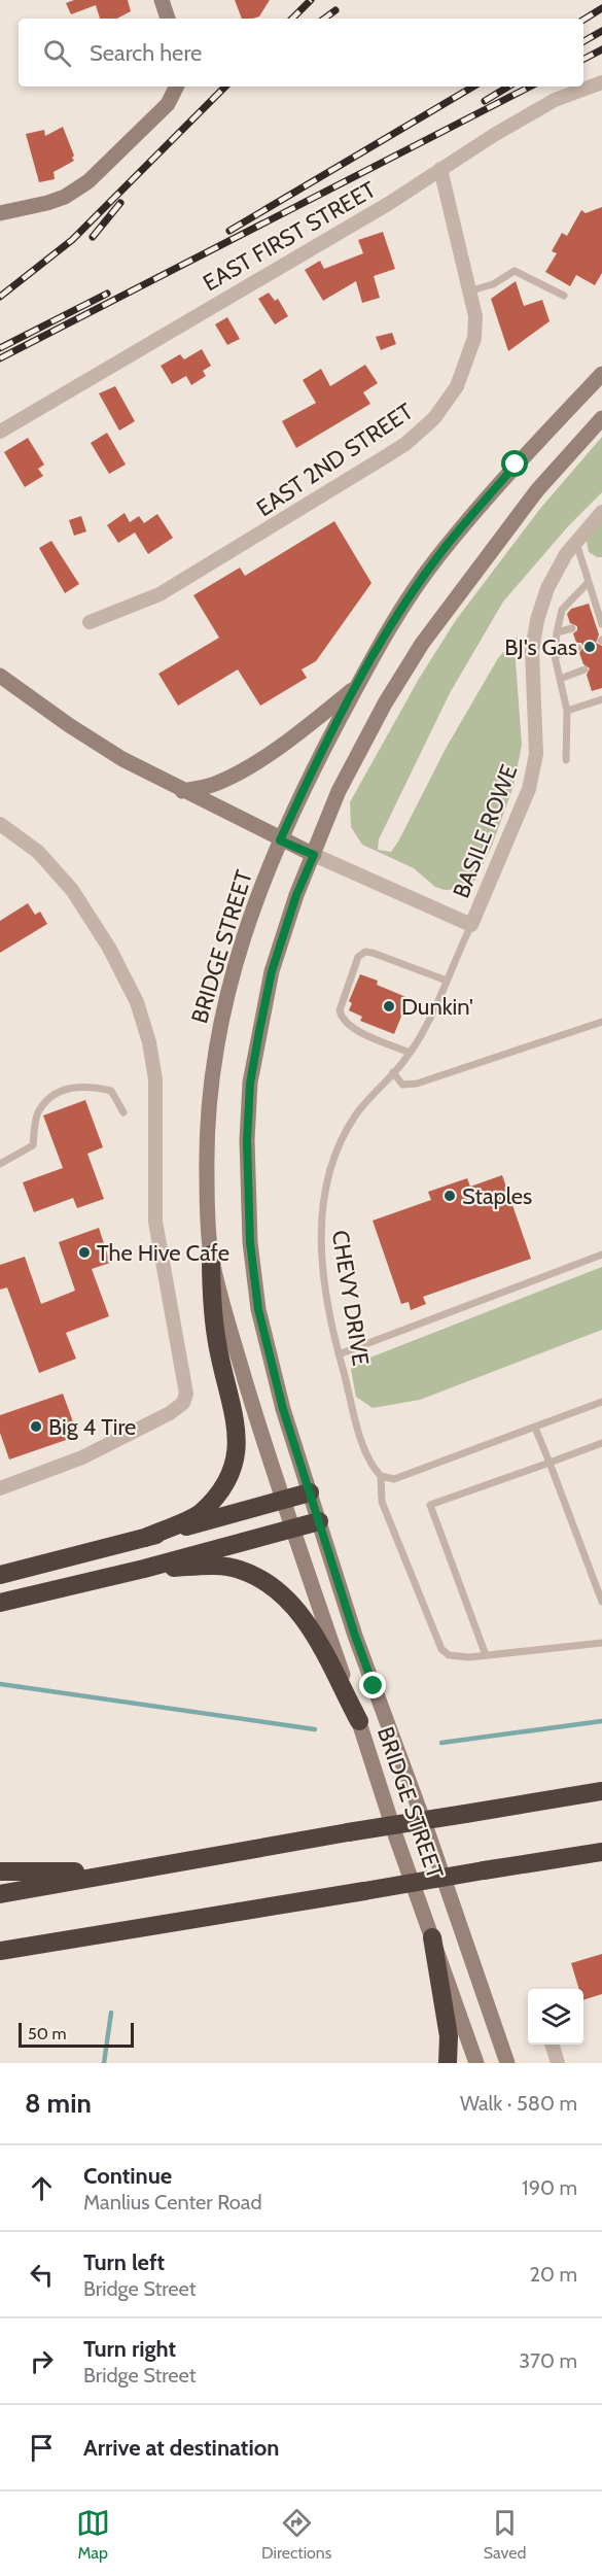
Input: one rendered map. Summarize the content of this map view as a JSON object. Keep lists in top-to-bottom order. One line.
{"streets":{"main road":["BRIDGE STREET"],"street":["EAST FIRST STREET","EAST 2ND STREET","BASILE ROWE"],"lane":["CHEVY DRIVE"]},"crossings":[["EAST FIRST STREET","EAST 2ND STREET"],["BASILE ROWE","CHEVY DRIVE"]],"places":["BJ's Gas","Dunkin'","Staples","The Hive Cafe","Big 4 Tire"],"scale_bar":"50 m","page":{"search":"Search here","scale":"50 m","heading":["8 min","Walk · 580 m"],"list":[["Continue","Manlius Center Road","190 m"],["Turn left","Bridge Street","20 m"],["Turn right","Bridge Street","370 m"],"Arrive at destination"],"nav":["Map","Directions","Saved"]}}
